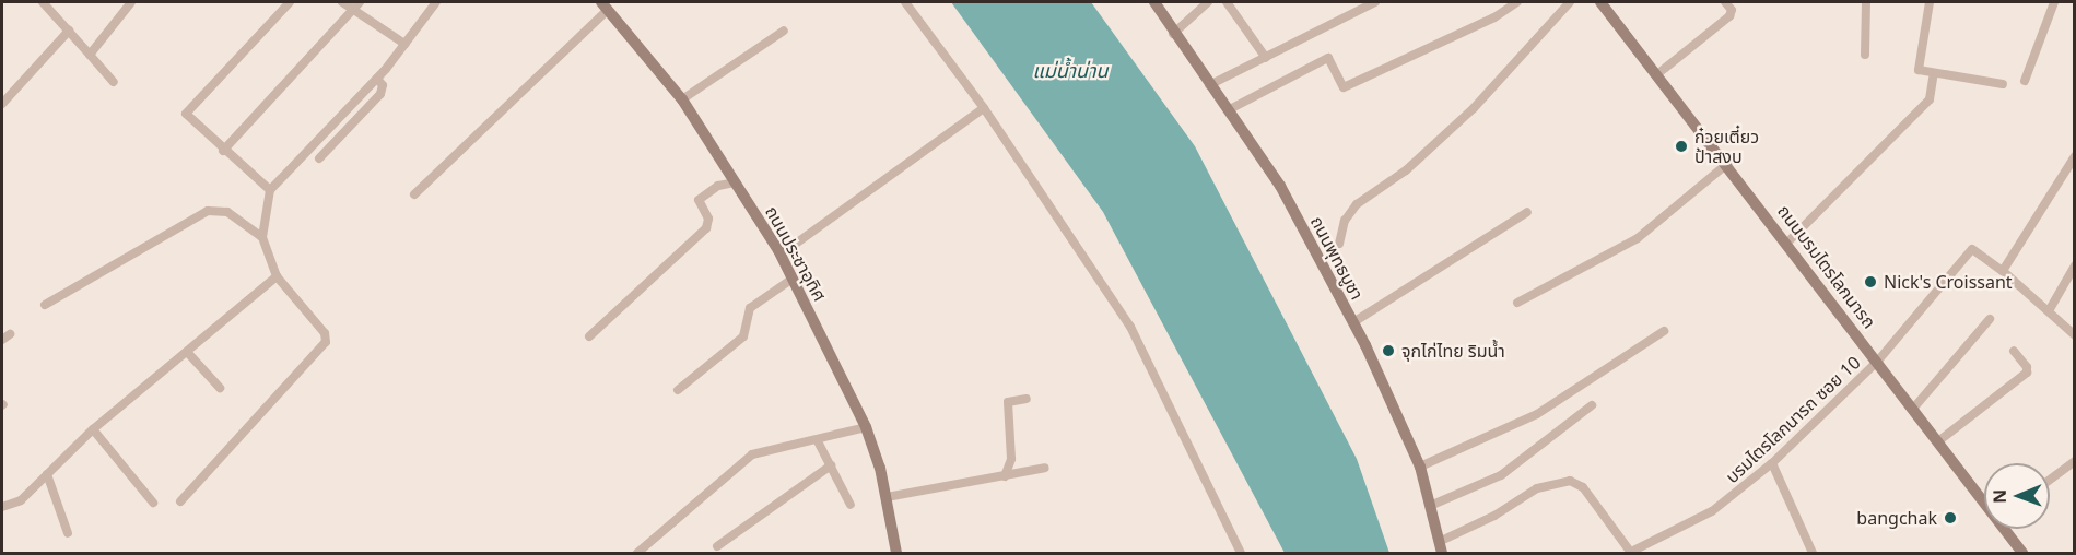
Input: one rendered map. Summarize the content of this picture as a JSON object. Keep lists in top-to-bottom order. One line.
{"streets":{"street":["ถนนประชาอุทิศ","ถนนพุทธบูชา","ถนนบรมไตรโลกนารถ","บรมไตรโลกนารถ ซอย 10"]},"crossings":[["ถนนบรมไตรโลกนารถ","บรมไตรโลกนารถ ซอย 10"]],"water":["แม่น้ำน่าน"],"places":["ก๋วยเตี๋ยว ป้าสงบ","Nick's Croissant","จุกไก่ไทย ริมน้ำ","bangchak"],"north":"left"}
